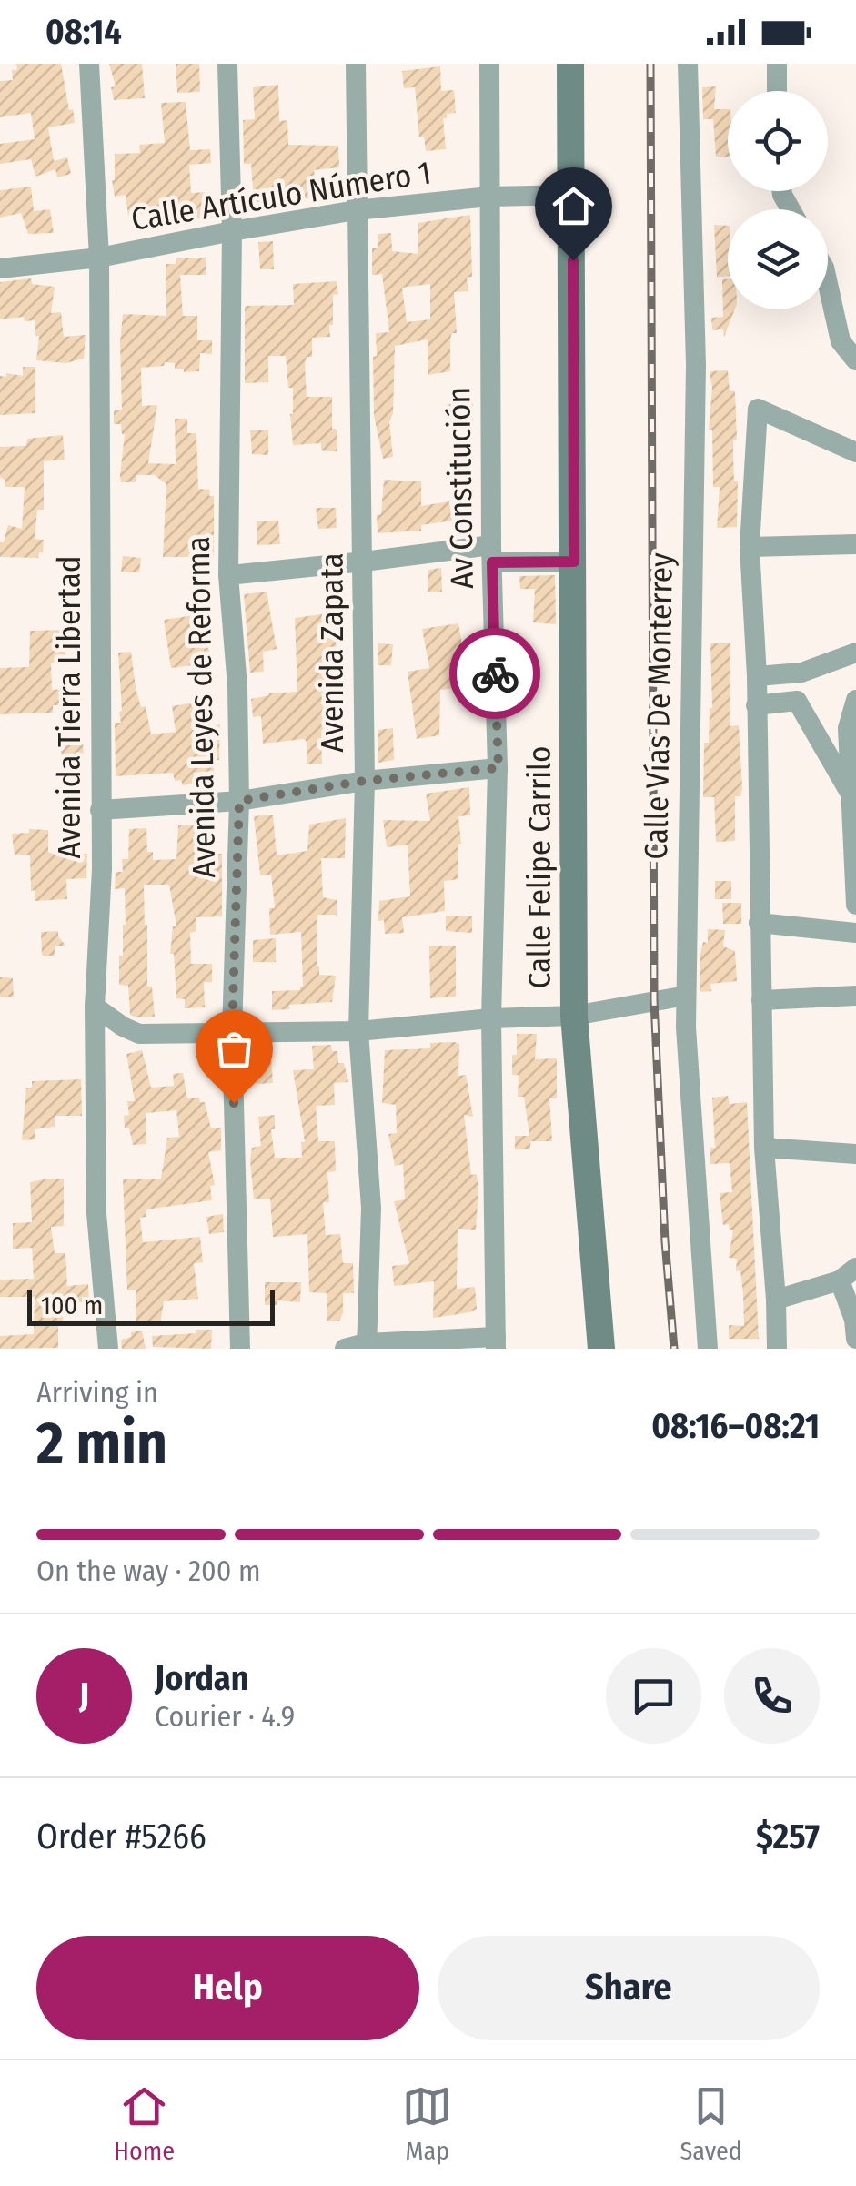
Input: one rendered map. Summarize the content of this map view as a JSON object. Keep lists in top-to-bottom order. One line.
{"streets":{"street":["Calle Artículo Número 1","Av Constitución","Avenida Zapata","Calle Vías De Monterrey","Avenida Tierra Libertad","Avenida Leyes de Reforma","Calle Felipe Carrilo"]},"crossings":[["Calle Artículo Número 1","Av Constitución"],["Calle Artículo Número 1","Avenida Zapata"],["Calle Artículo Número 1","Avenida Tierra Libertad"],["Calle Artículo Número 1","Avenida Leyes de Reforma"],["Calle Artículo Número 1","Calle Felipe Carrilo"]],"scale_bar":"100 m","page":{"status":"08:14","scale":"100 m","heading":["2 min","Arriving in","08:16–08:21"],"panel":["Jordan","Courier · 4.9","Order #5266","$257"],"bar":"On the way · 200 m","round":"J","buttons":["Help","Share"],"tabs":["Home","Map","Saved"]}}
